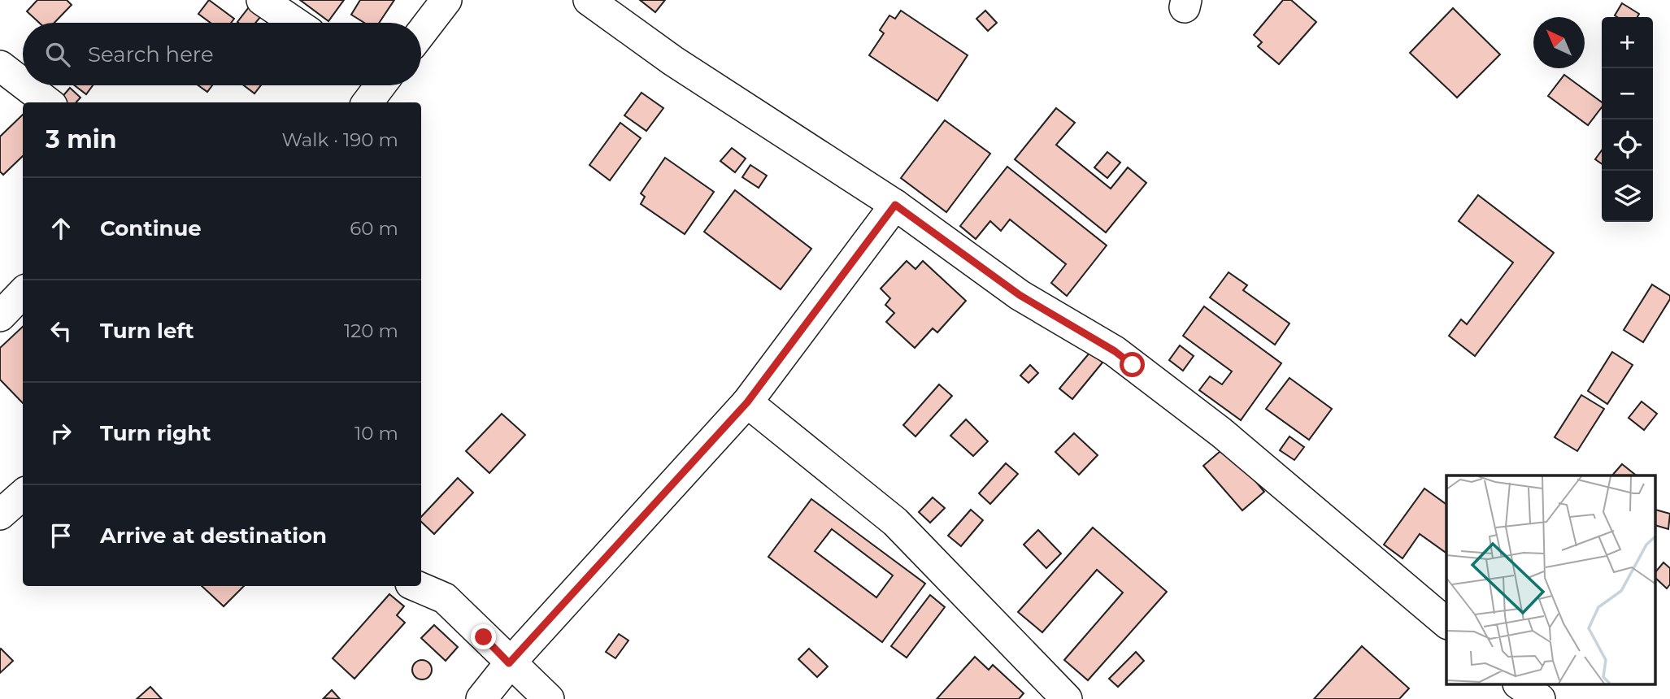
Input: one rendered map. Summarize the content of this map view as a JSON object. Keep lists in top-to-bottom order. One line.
{"north":"top left","page":{"map_buttons":["+","−"],"search":"Search here","heading":["3 min","Walk · 190 m"],"list":[["Continue","60 m"],["Turn left","120 m"],["Turn right","10 m"],"Arrive at destination"]}}
